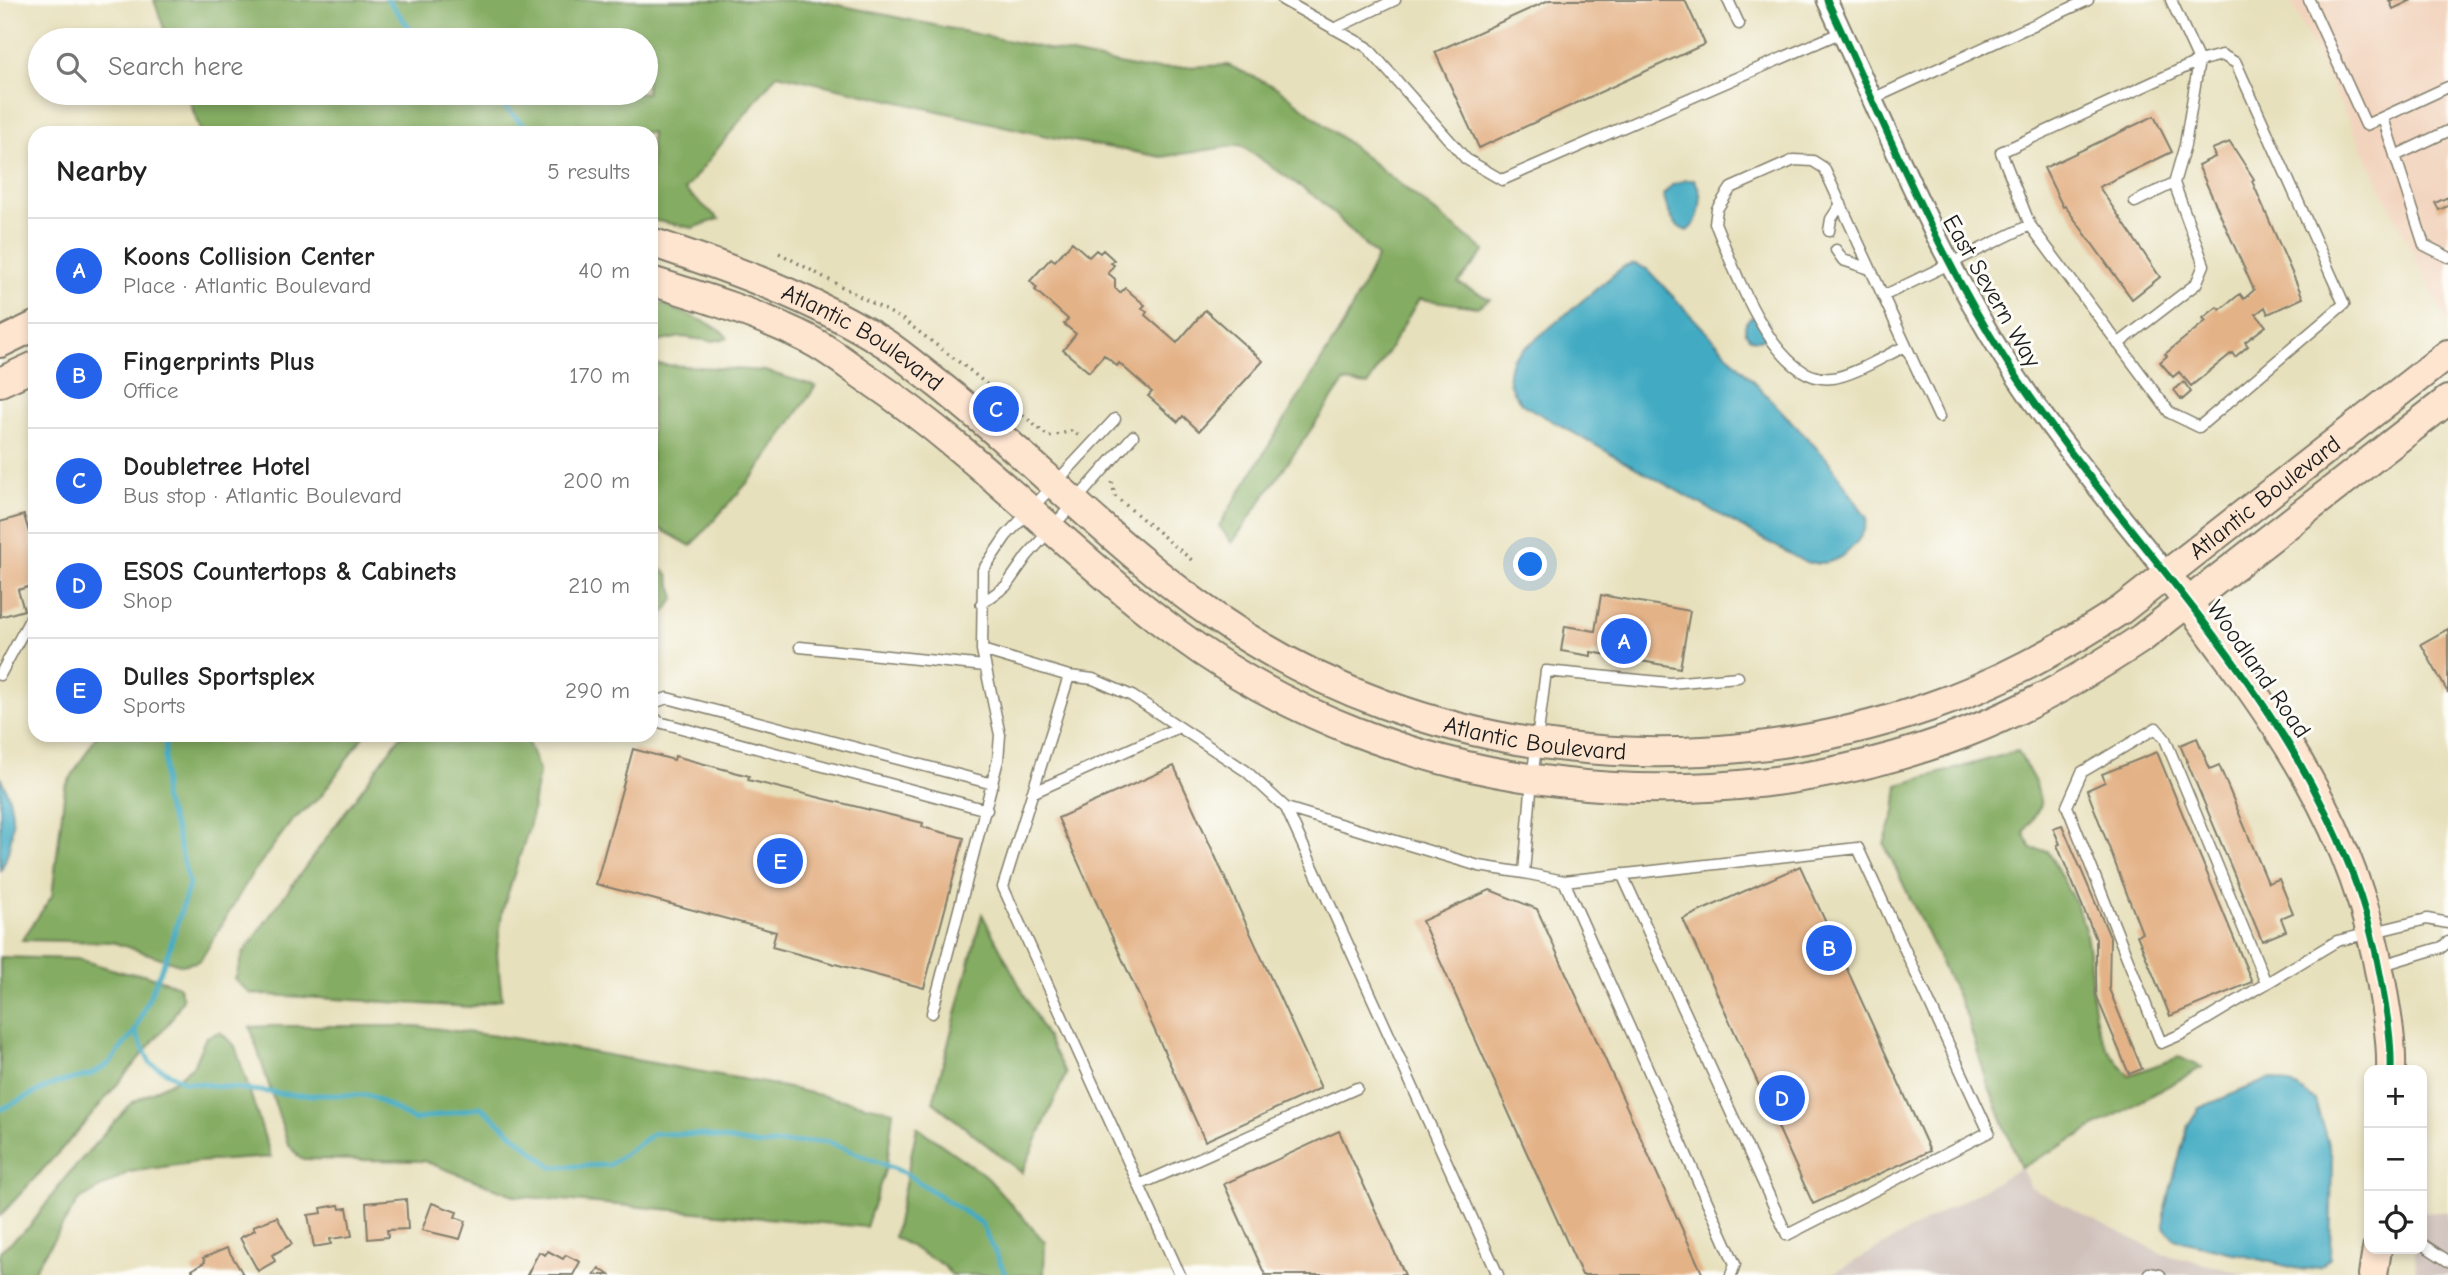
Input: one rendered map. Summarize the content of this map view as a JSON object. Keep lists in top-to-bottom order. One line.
{"streets":{"main road":["Atlantic Boulevard","Woodland Road"],"street":["East Severn Way"]},"crossings":[["East Severn Way","Atlantic Boulevard"],["East Severn Way","Woodland Road"],["Atlantic Boulevard","Woodland Road"]],"page":{"search":"Search here","heading":["Nearby","5 results"],"list":[{"mark":"A","name":"Koons Collision Center","note":"Place · Atlantic Boulevard","value":"40 m"},{"mark":"B","name":"Fingerprints Plus","note":"Office","value":"170 m"},{"mark":"C","name":"Doubletree Hotel","note":"Bus stop · Atlantic Boulevard","value":"200 m"},{"mark":"D","name":"ESOS Countertops & Cabinets","note":"Shop","value":"210 m"},{"mark":"E","name":"Dulles Sportsplex","note":"Sports","value":"290 m"}],"pins":["C","A","E","B","D"],"map_buttons":["+","−"]}}
